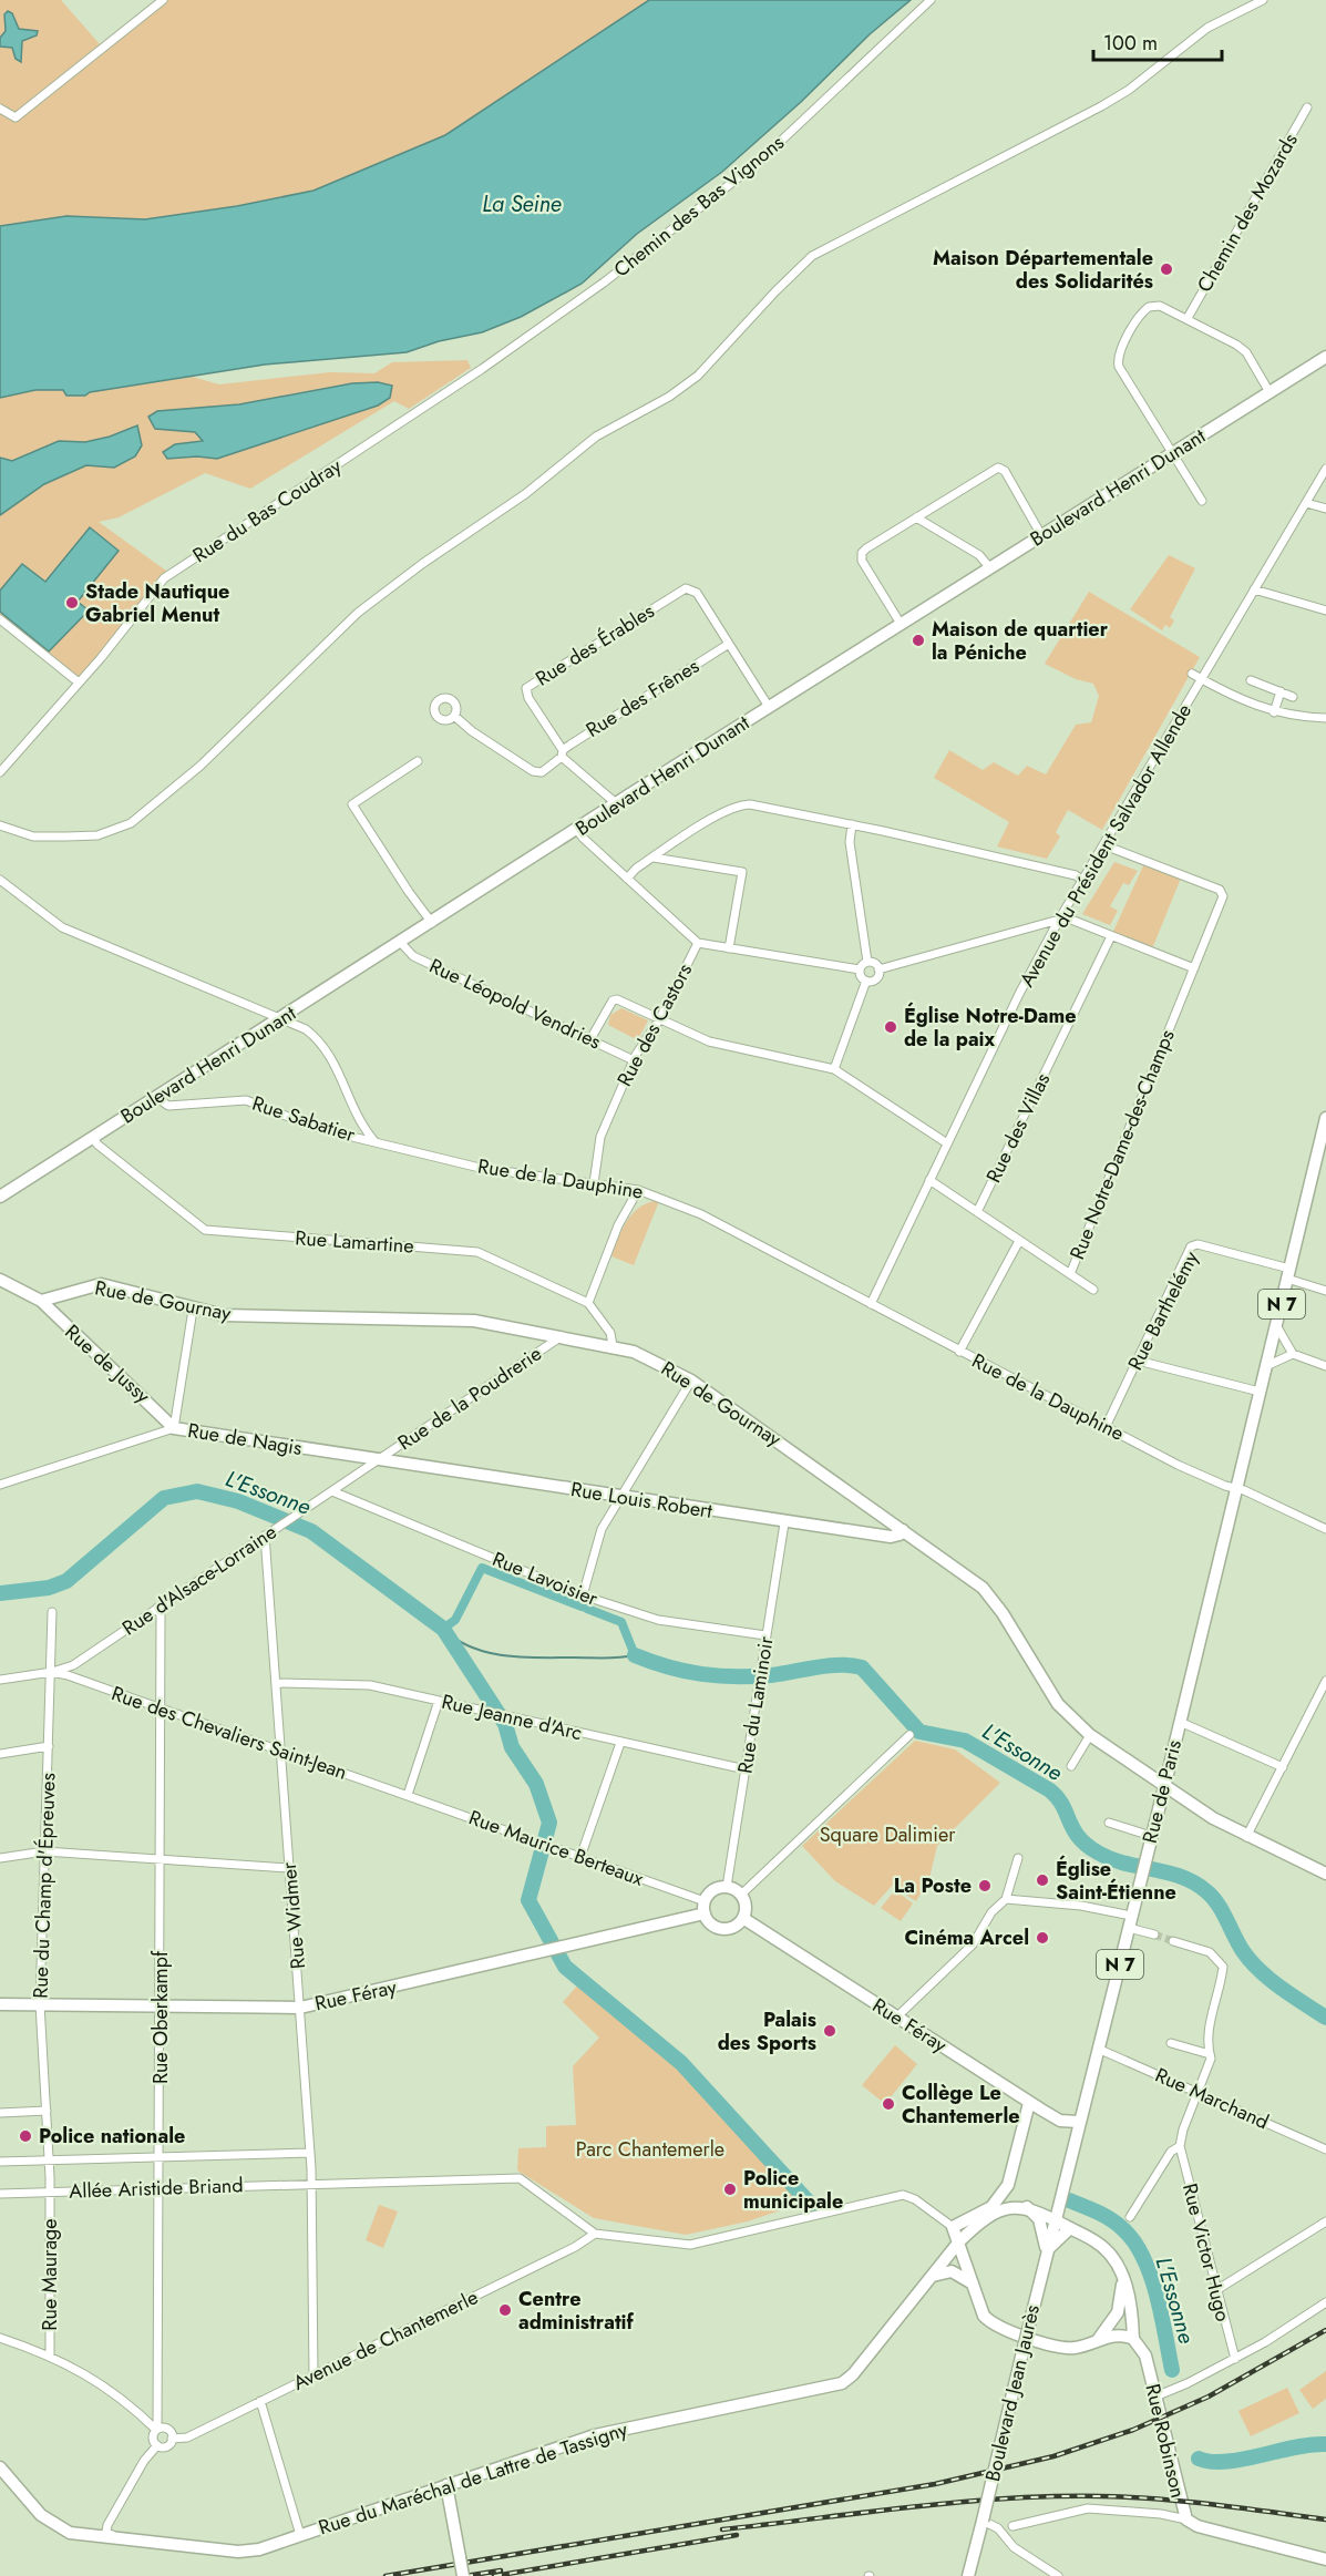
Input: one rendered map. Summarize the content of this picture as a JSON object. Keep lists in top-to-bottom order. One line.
{"streets":{"main road":["Boulevard Henri Dunant","Rue de Gournay","N 7","Rue de Jussy","Rue de Nagis","Rue Louis Robert","Rue de Paris","Rue Féray","Boulevard Jean Jaurès","Rue Robinson","Rue du Maréchal de Lattre de Tassigny"],"street":["Chemin des Bas Vignons","Chemin des Mozards","Rue du Bas Coudray","Rue des Érables","Rue des Frênes","Avenue du Président Salvador Allende","Rue Léopold Vendries","Rue des Castors","Rue Sabatier","Rue des Villas","Rue Notre-Dame-des-Champs","Rue de la Dauphine","Rue Lamartine","Rue Barthelémy","Rue de la Poudrerie","Rue Lavoisier","Rue d'Alsace-Lorraine","Rue du Laminoir","Rue Jeanne d'Arc","Rue des Chevaliers Saint-Jean","Rue Maurice Berteaux","Rue du Champ d'Épreuves","Rue Widmer","Rue Oberkampf","Rue Marchand","Allée Aristide Briand","Rue Victor Hugo","Rue Maurage","Avenue de Chantemerle"]},"crossings":[["Chemin des Bas Vignons","Rue du Bas Coudray"],["Boulevard Henri Dunant","Rue Léopold Vendries"],["Boulevard Henri Dunant","Rue Sabatier"],["Boulevard Henri Dunant","Rue Lamartine"],["Rue des Érables","Rue des Frênes"],["Avenue du Président Salvador Allende","Rue Notre-Dame-des-Champs"],["Avenue du Président Salvador Allende","Rue de la Dauphine"],["Rue Léopold Vendries","Rue des Castors"],["Rue des Castors","Rue de la Dauphine"],["Rue Sabatier","Rue de la Dauphine"],["Rue de la Dauphine","N 7"],["Rue de la Dauphine","Rue Barthelémy"],["Rue de la Dauphine","Rue de Paris"],["Rue Lamartine","Rue de Gournay"],["Rue de Gournay","Rue de Jussy"],["Rue de Gournay","Rue de la Poudrerie"],["Rue de Gournay","Rue Louis Robert"],["Rue de Gournay","Rue de Paris"],["N 7","Rue Barthelémy"],["N 7","Rue de Paris"],["Rue de Jussy","Rue de Nagis"],["Rue de la Poudrerie","Rue de Nagis"],["Rue de la Poudrerie","Rue Louis Robert"],["Rue de la Poudrerie","Rue d'Alsace-Lorraine"],["Rue de Nagis","Rue Louis Robert"],["Rue de Nagis","Rue d'Alsace-Lorraine"],["Rue Louis Robert","Rue d'Alsace-Lorraine"],["Rue Louis Robert","Rue du Laminoir"],["Rue Lavoisier","Rue d'Alsace-Lorraine"],["Rue Lavoisier","Rue du Laminoir"],["Rue d'Alsace-Lorraine","Rue des Chevaliers Saint-Jean"],["Rue d'Alsace-Lorraine","Rue du Champ d'Épreuves"],["Rue d'Alsace-Lorraine","Rue Widmer"],["Rue d'Alsace-Lorraine","Rue Oberkampf"],["Rue du Laminoir","Rue Jeanne d'Arc"],["Rue du Laminoir","Rue Maurice Berteaux"],["Rue du Laminoir","Rue Féray"],["Rue Jeanne d'Arc","Rue Widmer"],["Rue des Chevaliers Saint-Jean","Rue Maurice Berteaux"],["Rue des Chevaliers Saint-Jean","Rue du Champ d'Épreuves"],["Rue des Chevaliers Saint-Jean","Rue Widmer"],["Rue des Chevaliers Saint-Jean","Rue Oberkampf"],["Rue de Paris","Rue Féray"],["Rue de Paris","Rue Marchand"],["Rue de Paris","Boulevard Jean Jaurès"],["Rue de Paris","Rue Robinson"],["Rue Maurice Berteaux","Rue Féray"],["Rue du Champ d'Épreuves","Rue Féray"],["Rue du Champ d'Épreuves","Allée Aristide Briand"],["Rue du Champ d'Épreuves","Rue Maurage"],["Rue Widmer","Rue Féray"],["Rue Widmer","Allée Aristide Briand"],["Rue Widmer","Avenue de Chantemerle"],["Rue Féray","Rue Oberkampf"],["Rue Oberkampf","Allée Aristide Briand"],["Rue Oberkampf","Avenue de Chantemerle"],["Allée Aristide Briand","Rue Maurage"],["Allée Aristide Briand","Avenue de Chantemerle"],["Boulevard Jean Jaurès","Rue Robinson"]],"water":["La Seine","L'Essonne"],"parks":["Square Dalimier","Parc Chantemerle"],"places":["Maison Départementale des Solidarités","Stade Nautique Gabriel Menut","Maison de quartier la Péniche","Église Notre-Dame de la paix","Église Saint-Étienne","La Poste","Cinéma Arcel","Palais des Sports","Collège Le Chantemerle","Police nationale","Police municipale","Centre administratif"],"scale_bar":"100 m"}
